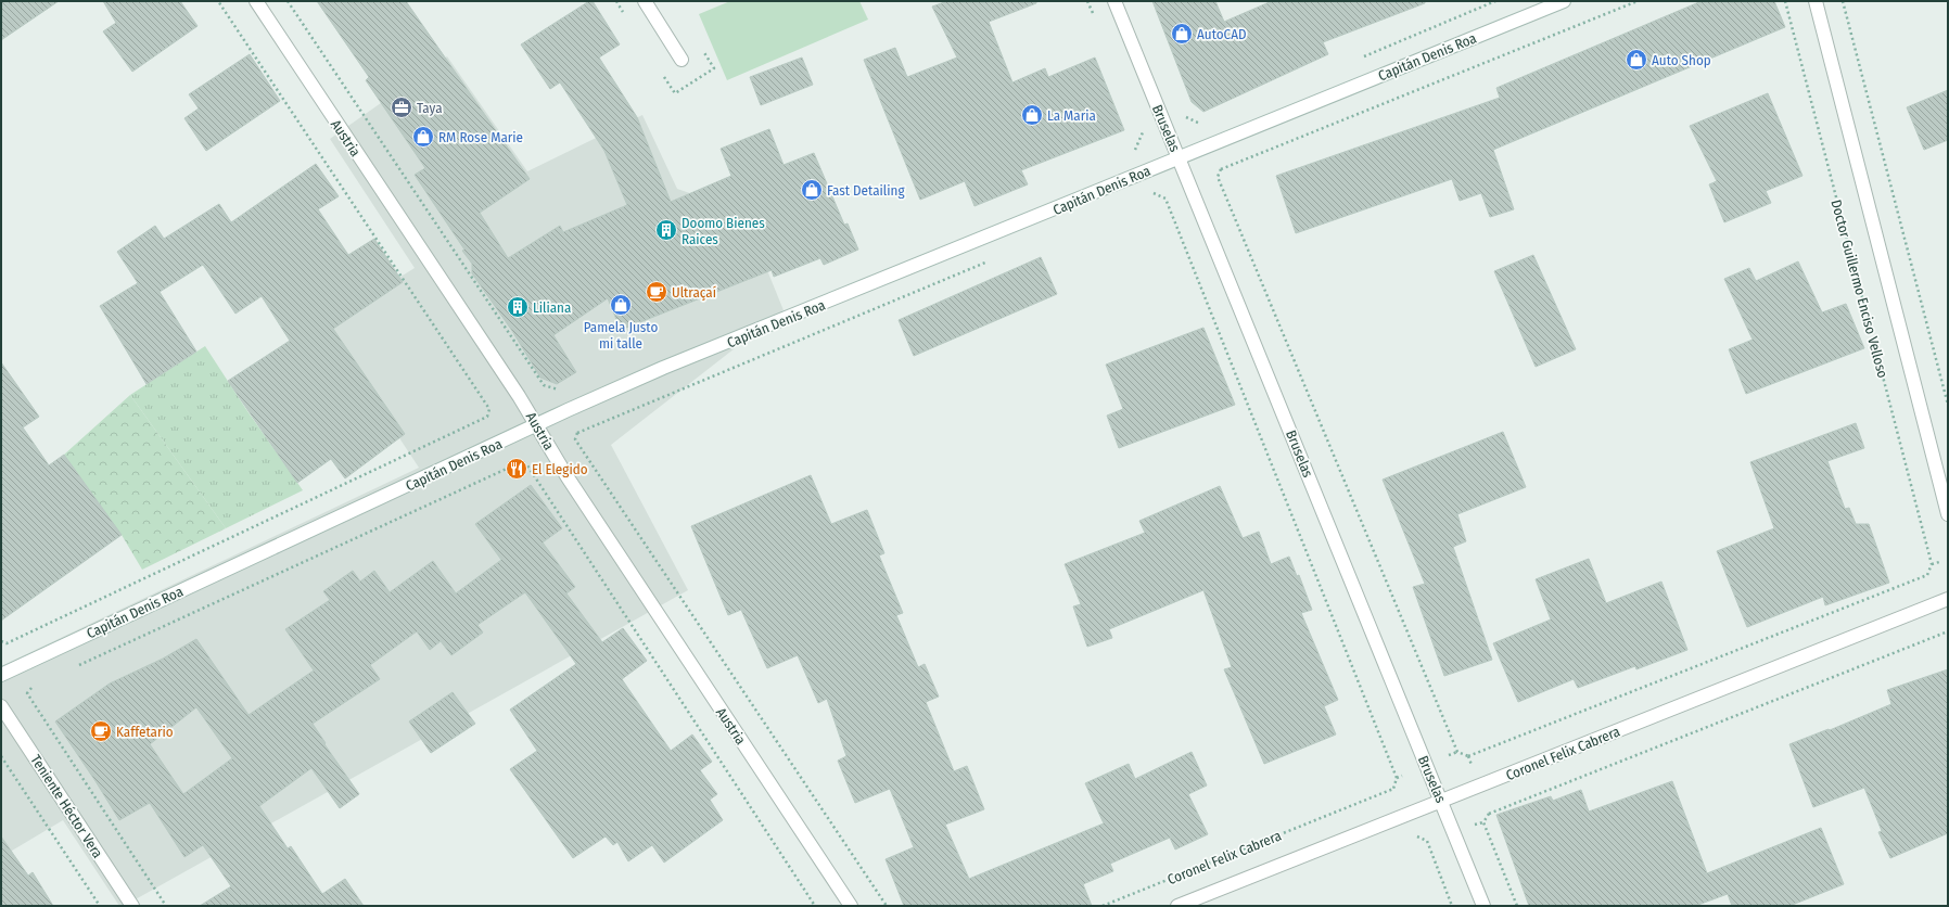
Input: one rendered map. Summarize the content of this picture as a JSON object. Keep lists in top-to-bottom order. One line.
{"streets":{"street":["Capitán Denis Roa","Bruselas","Austria","Doctor Guillermo Enciso Velloso","Coronel Felix Cabrera","Teniente Héctor Vera"]},"crossings":[["Capitán Denis Roa","Bruselas"],["Capitán Denis Roa","Austria"],["Capitán Denis Roa","Coronel Felix Cabrera"],["Bruselas","Coronel Felix Cabrera"]],"places":{"shop":["AutoCAD","Auto Shop","La Maria","RM Rose Marie","Fast Detailing","Pamela Justo mi talle"],"office":["Taya"],"building":["Doomo Bienes Raices","Liliana"],"cafe":["Ultraçaí","Kaffetario"],"restaurant":["El Elegido"]}}
